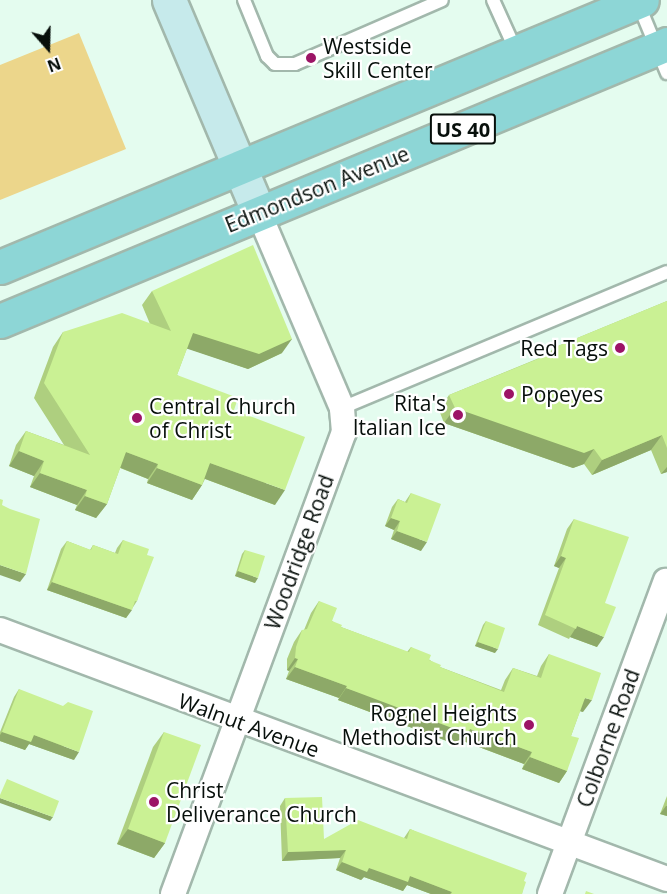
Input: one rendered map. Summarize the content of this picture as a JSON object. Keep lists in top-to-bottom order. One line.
{"streets":{"main road":["US 40","Edmondson Avenue"],"street":["Woodridge Road","Walnut Avenue","Colborne Road"]},"crossings":[["Edmondson Avenue","Woodridge Road"],["Woodridge Road","Walnut Avenue"],["Walnut Avenue","Colborne Road"]],"places":["Westside Skill Center","Red Tags","Popeyes","Rita's Italian Ice","Central Church of Christ","Rognel Heights Methodist Church","Christ Deliverance Church"],"north":"bottom"}
